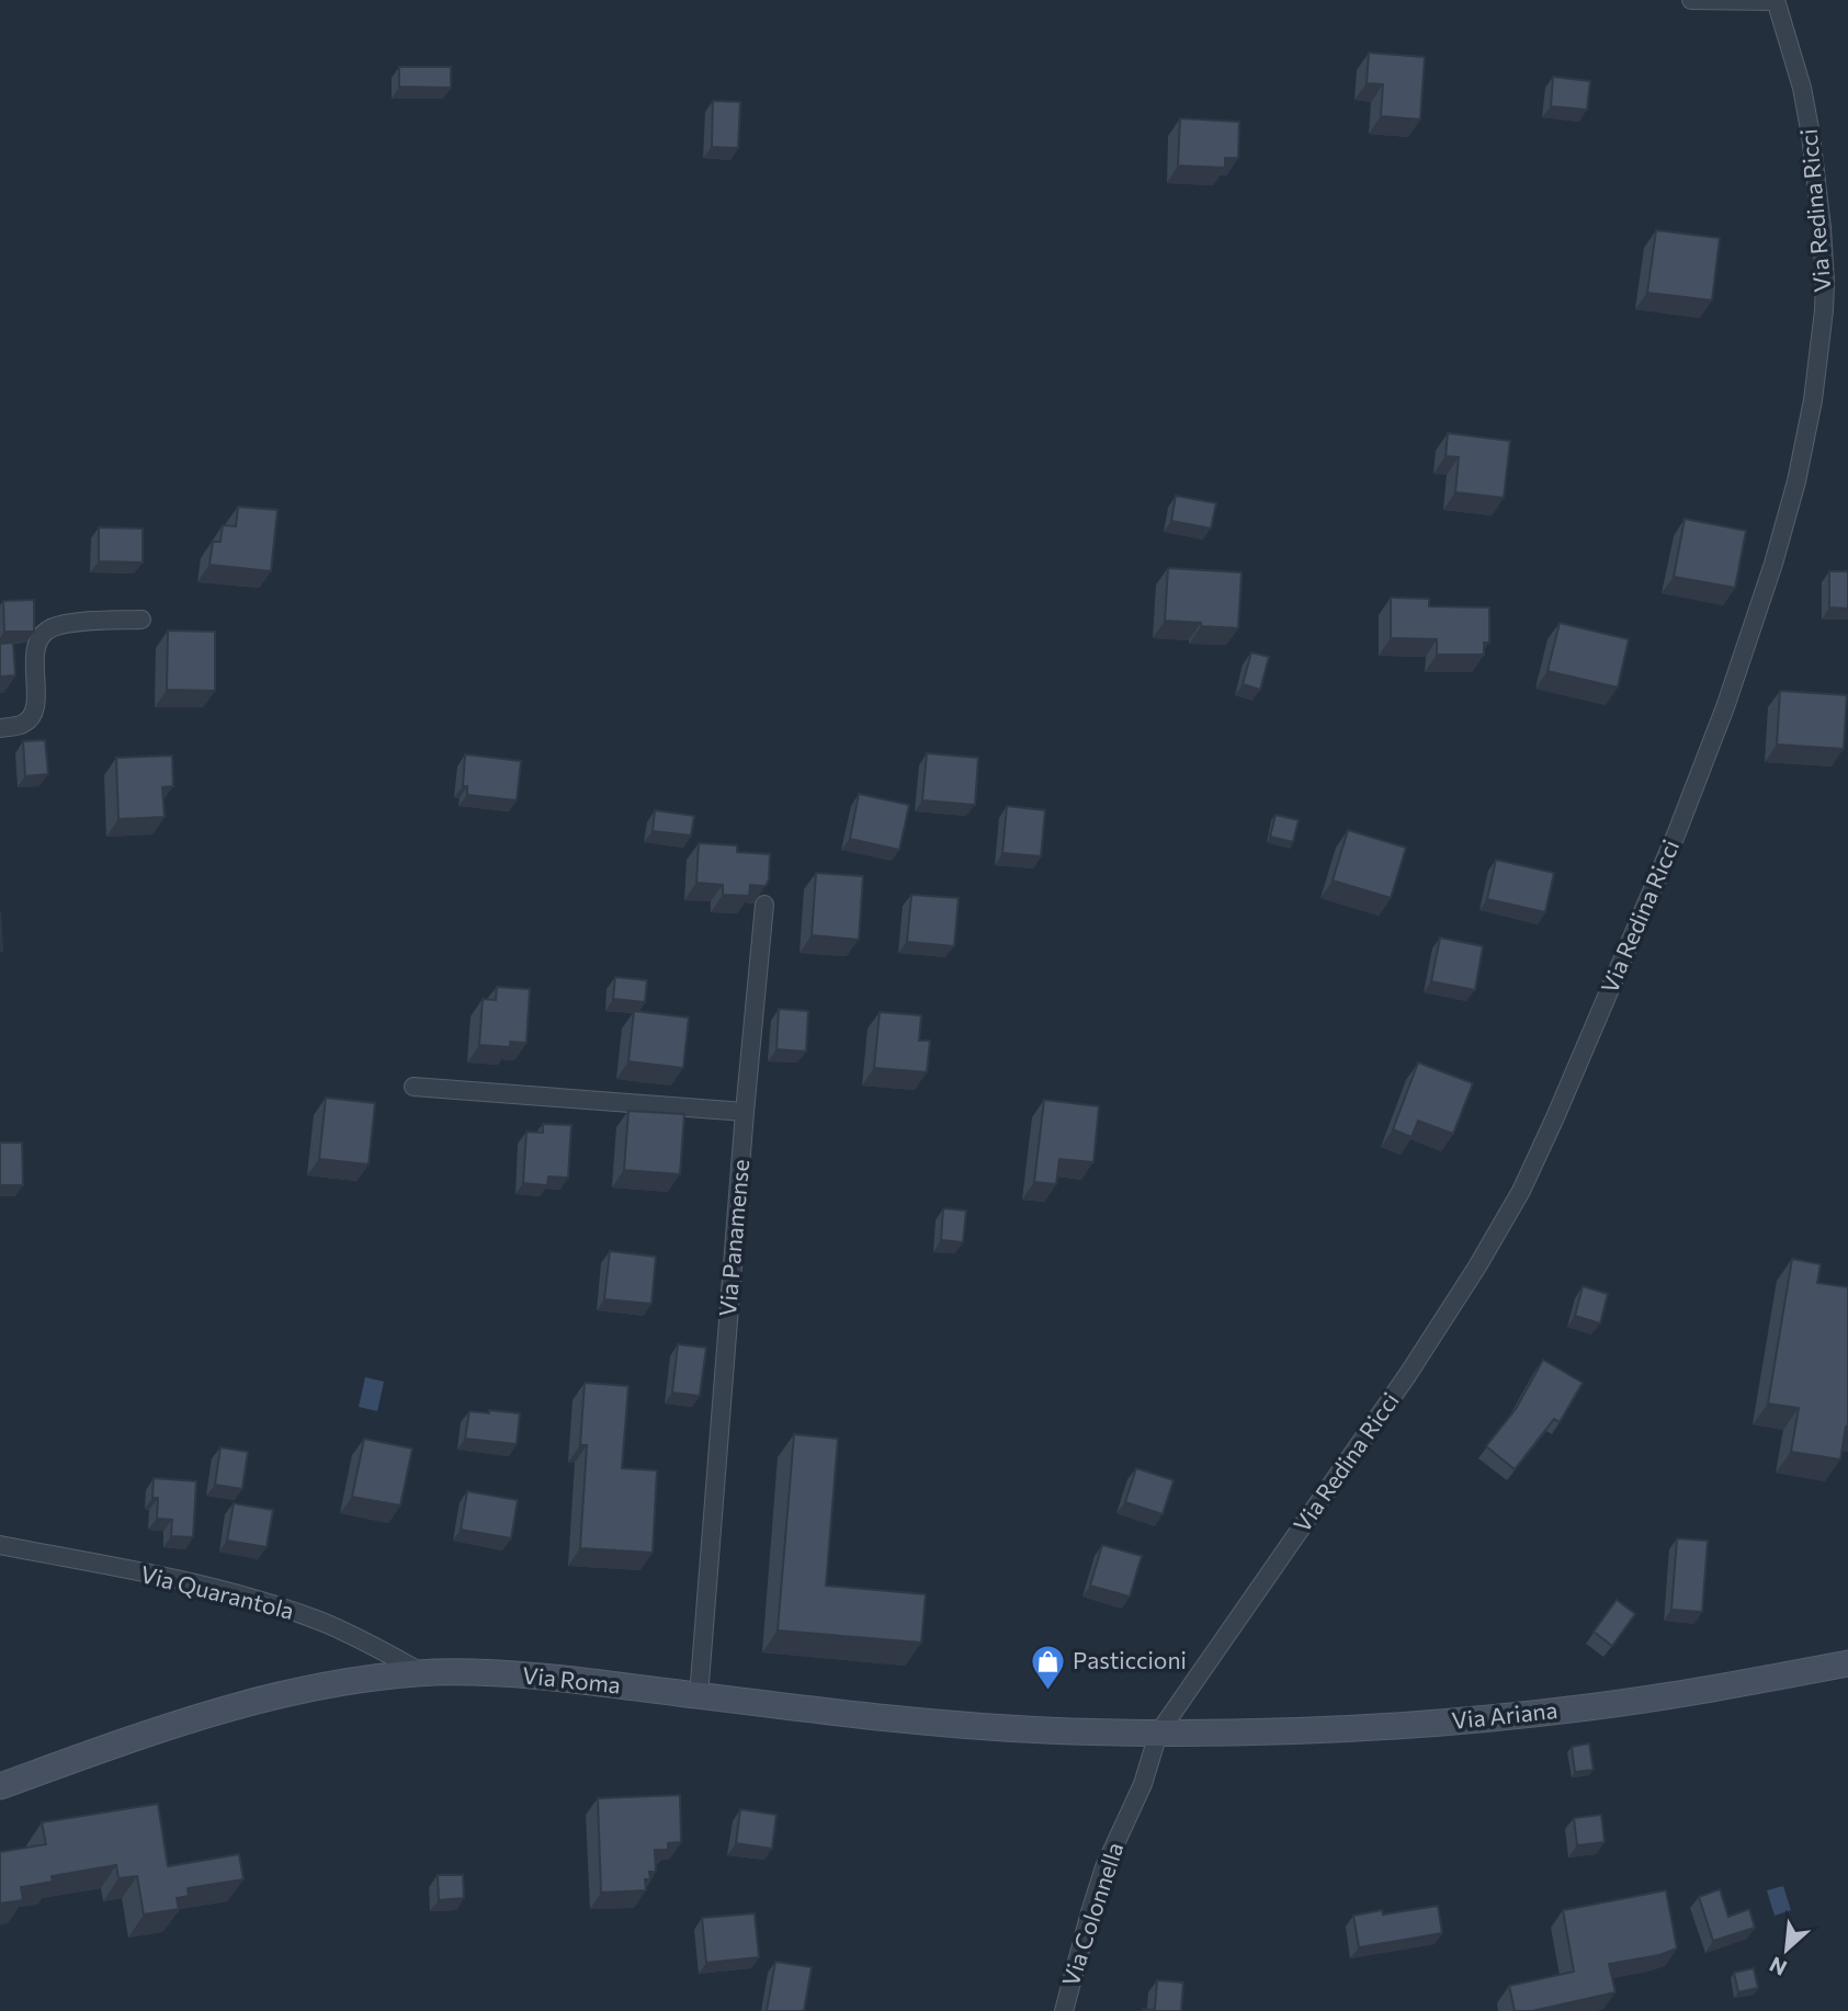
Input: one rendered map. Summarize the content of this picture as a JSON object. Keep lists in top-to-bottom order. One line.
{"streets":{"main road":["Via Roma","Via Ariana"],"street":["Via Redina Ricci","Via Panamense","Via Quarantola","Via Colonnella"]},"crossings":[["Via Redina Ricci","Via Roma"],["Via Redina Ricci","Via Ariana"],["Via Redina Ricci","Via Colonnella"],["Via Panamense","Via Roma"],["Via Quarantola","Via Roma"],["Via Roma","Via Ariana"],["Via Roma","Via Colonnella"],["Via Ariana","Via Colonnella"]],"places":{"shop":["Pasticcioni"]},"north":"bottom left"}
